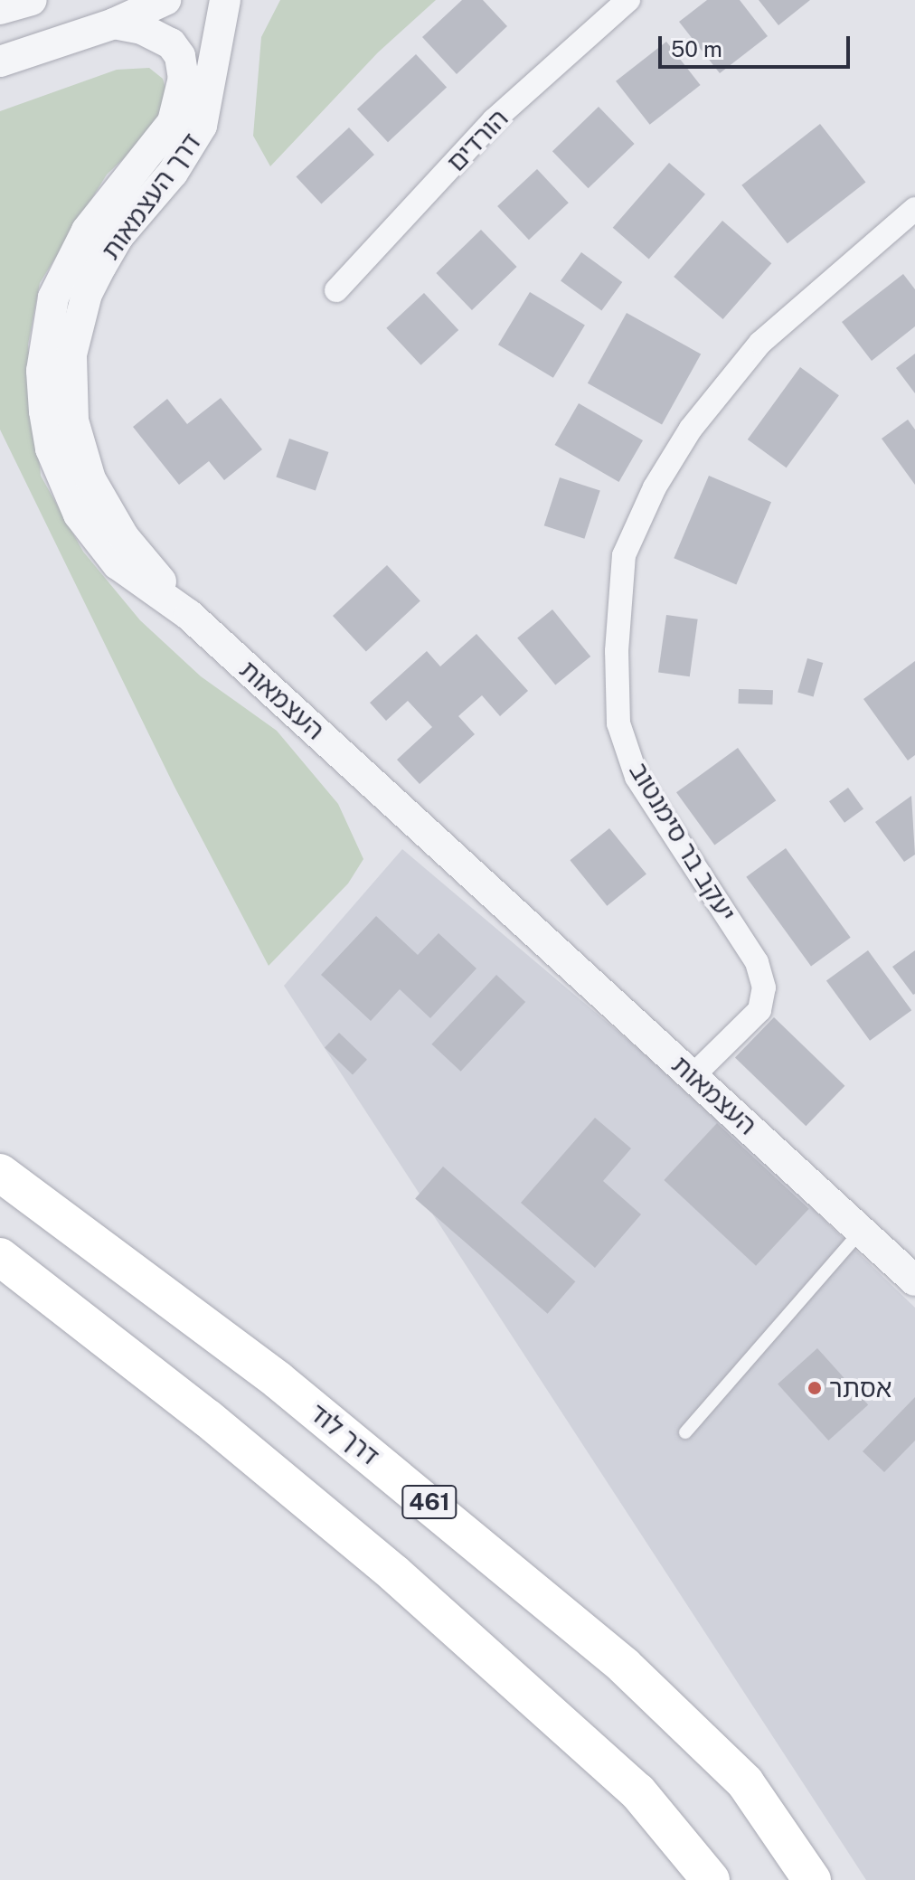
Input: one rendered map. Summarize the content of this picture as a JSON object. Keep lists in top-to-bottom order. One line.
{"streets":{"main road":["דרך לוד","461"],"street":["הורדים","דרך העצמאות","העצמאות","יעקב בר סימנטוב"]},"crossings":[["דרך העצמאות","העצמאות"],["העצמאות","יעקב בר סימנטוב"]],"places":["אסתר"],"scale_bar":"50 m"}
